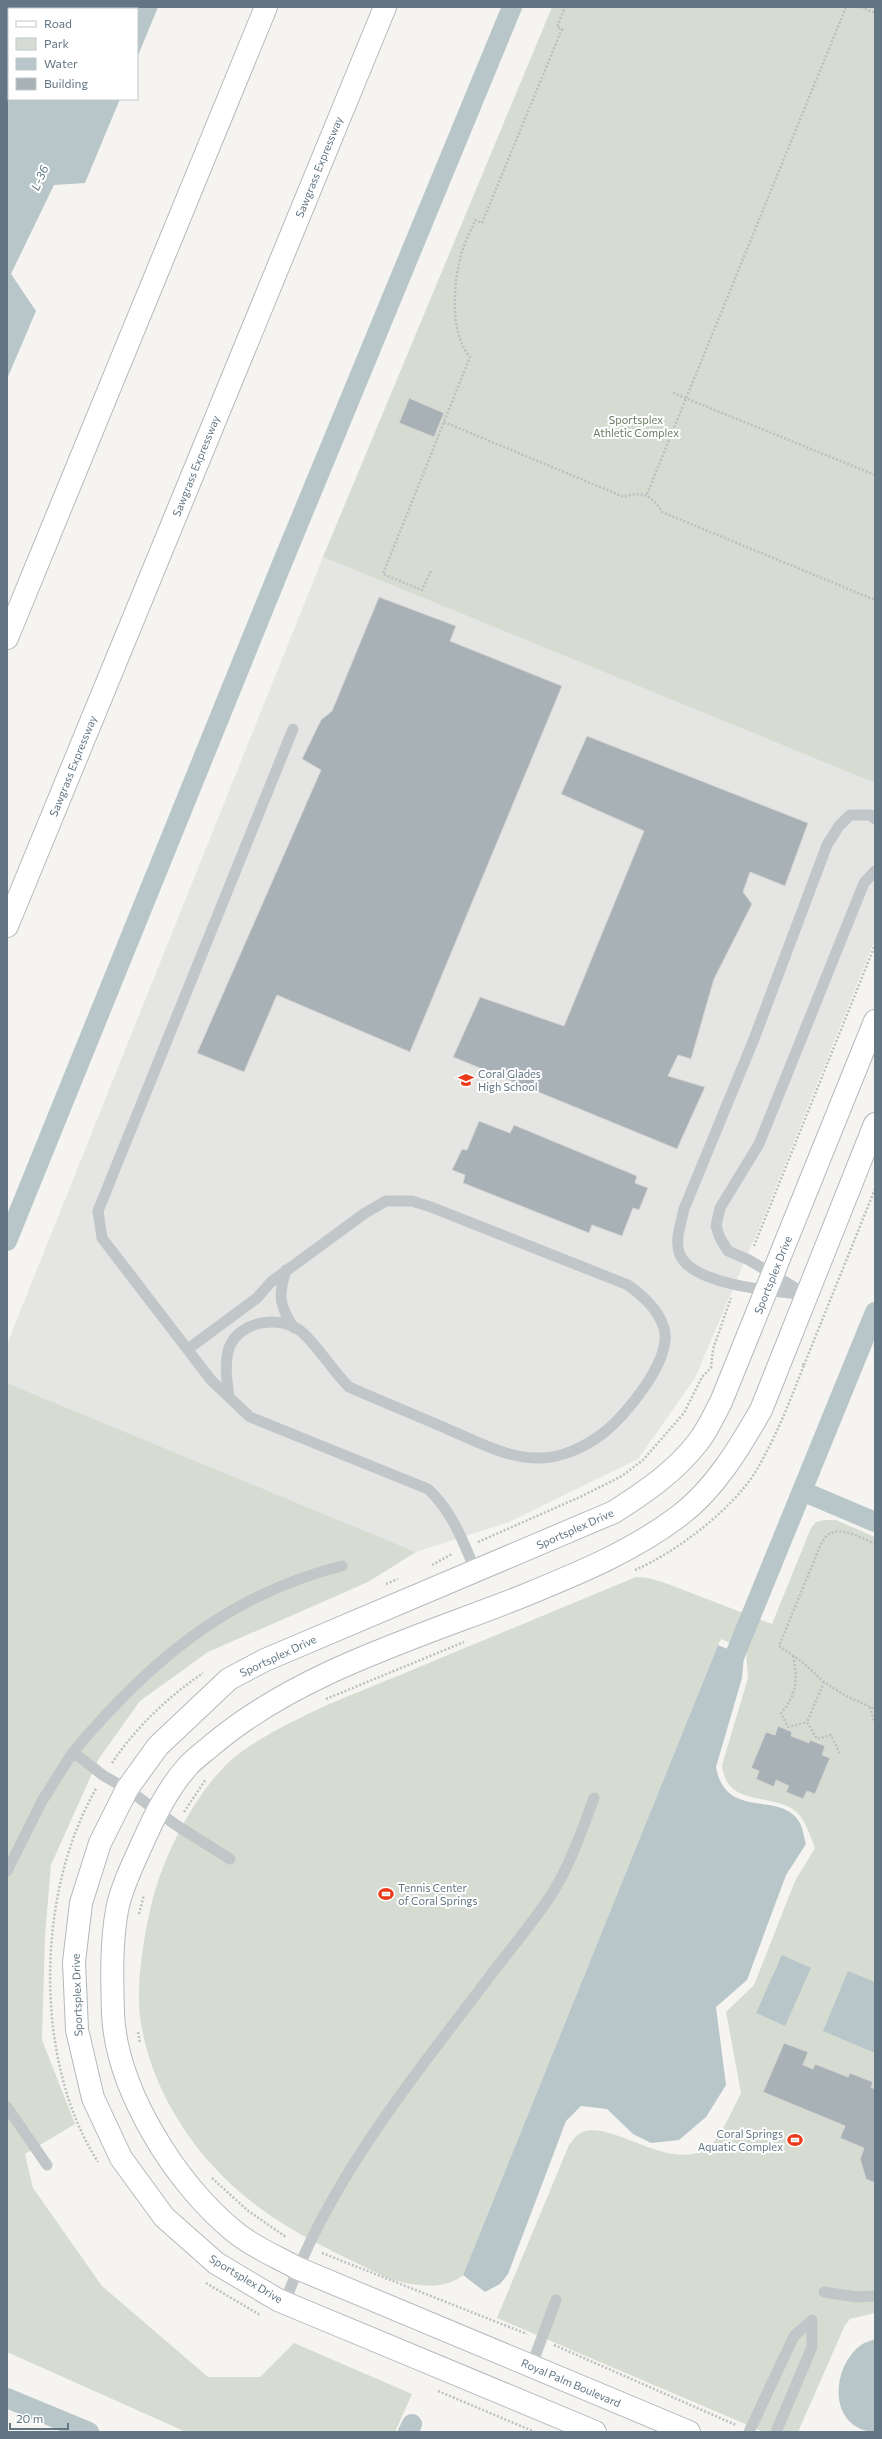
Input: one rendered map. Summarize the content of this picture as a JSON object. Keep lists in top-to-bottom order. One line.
{"streets":{"main road":["Sawgrass Expressway","Sportsplex Drive","Royal Palm Boulevard"]},"water":["L-36"],"parks":["Sportsplex Athletic Complex"],"places":{"school or university":["Coral Glades High School"],"sports":["Tennis Center of Coral Springs","Coral Springs Aquatic Complex"]},"legend":["Road","Park","Water","Building"],"scale_bar":"20 m"}
